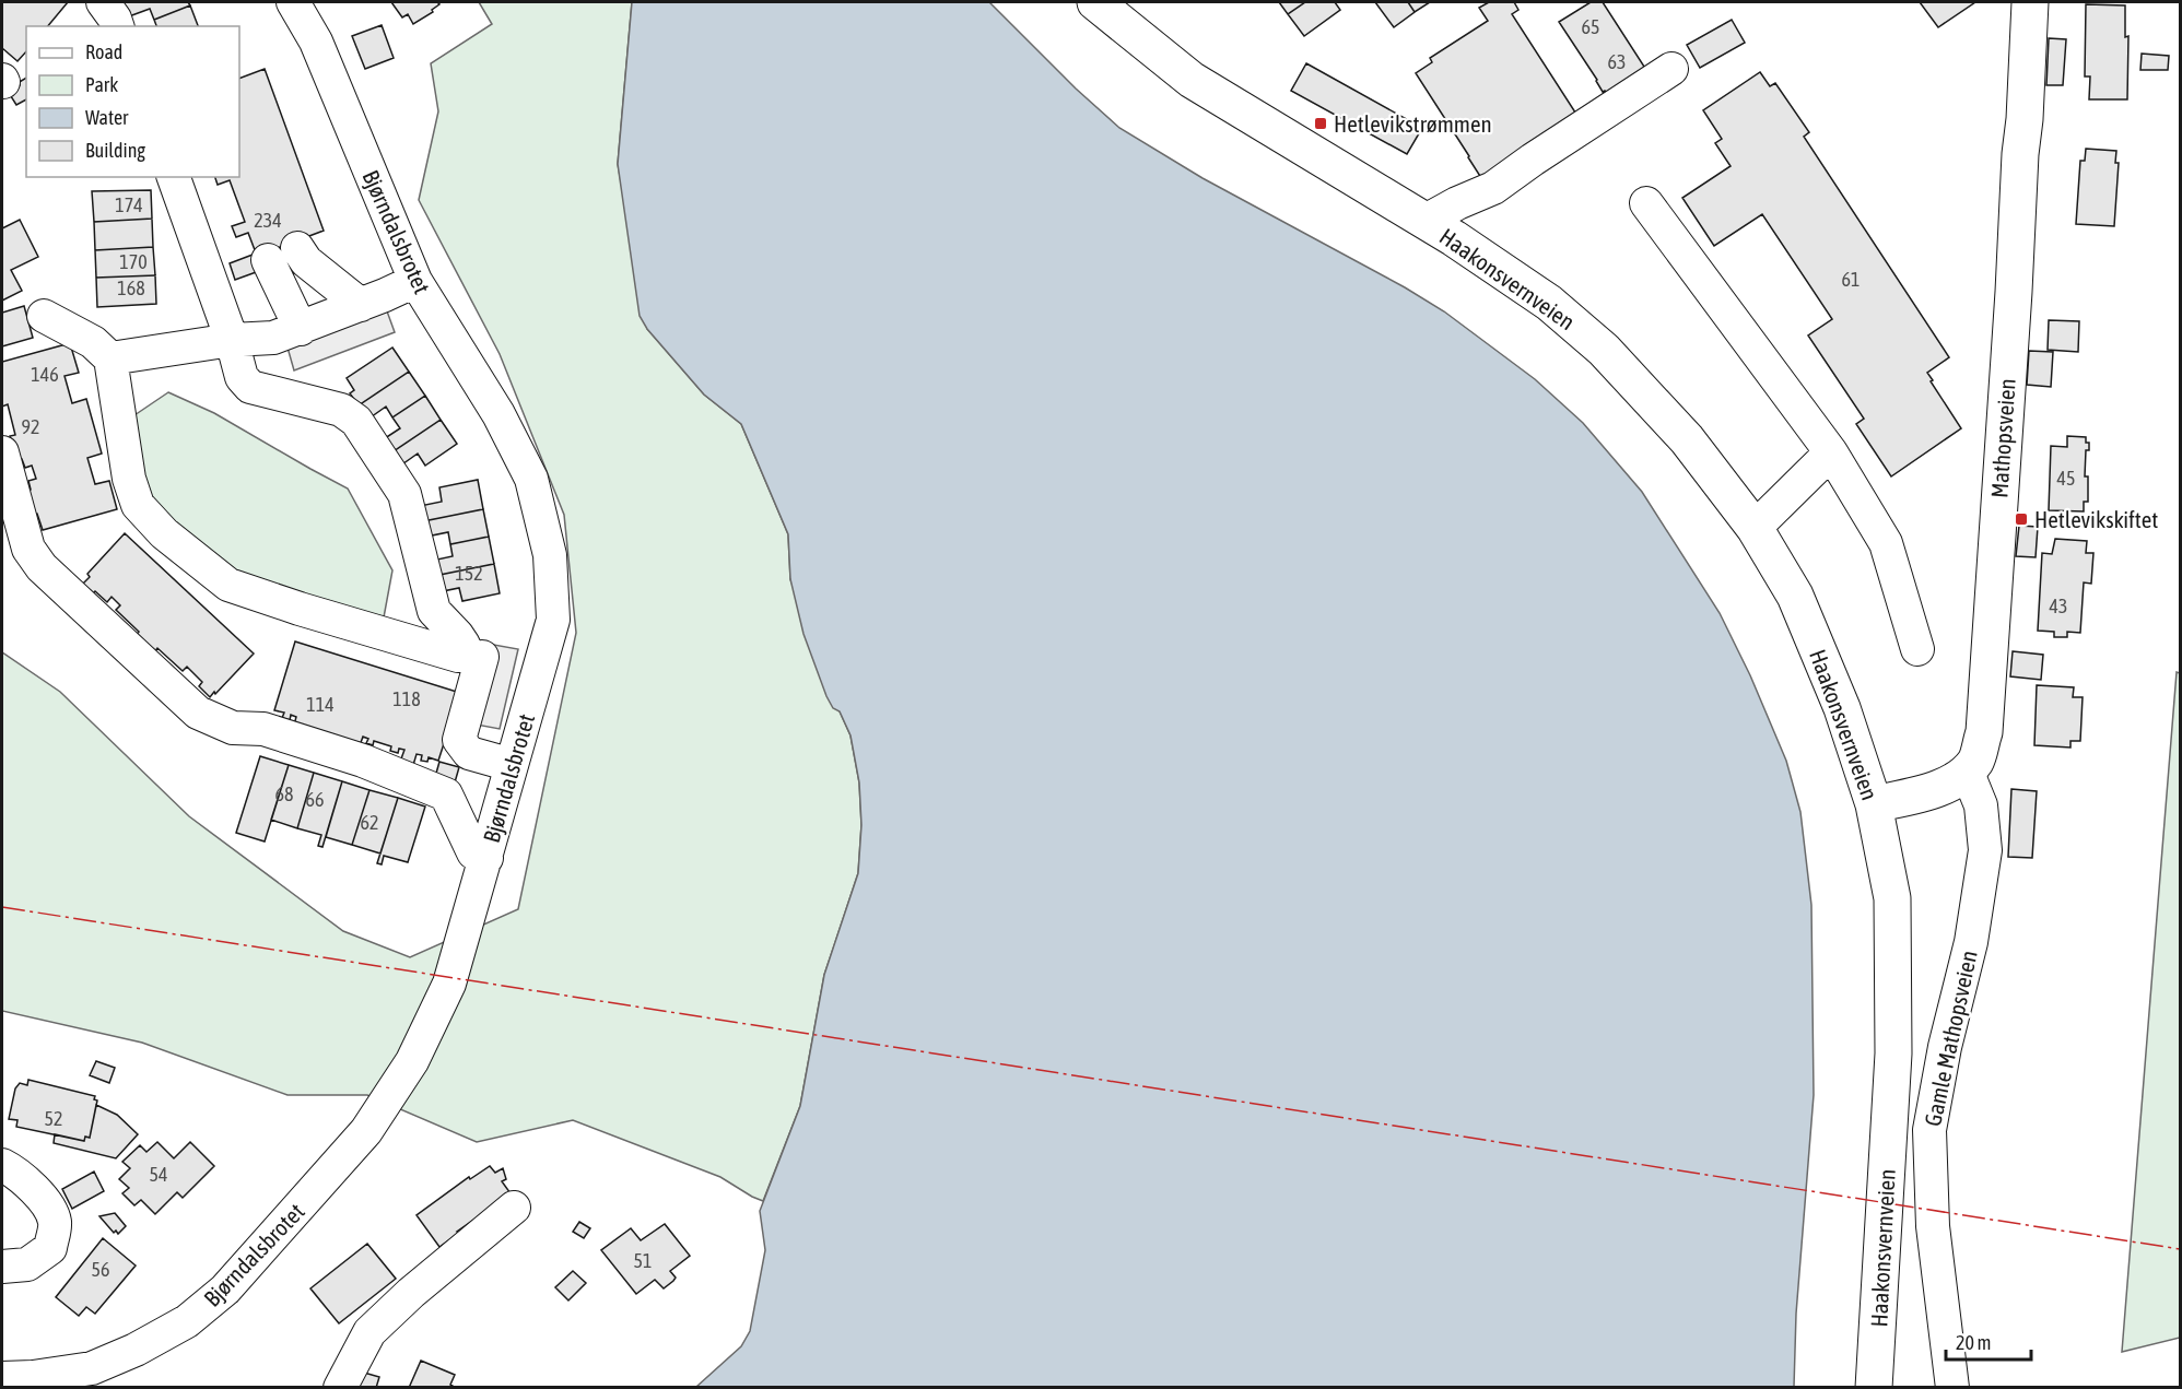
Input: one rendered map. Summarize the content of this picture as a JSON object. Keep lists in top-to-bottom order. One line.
{"streets":{"main road":["Haakonsvernveien","Mathopsveien"],"street":["Bjørndalsbrotet","Gamle Mathopsveien"]},"crossings":[["Mathopsveien","Gamle Mathopsveien"]],"places":{"transit":["Hetlevikstrømmen","Hetlevikskiftet"]},"house_numbers":["65","63","174","234","170","61","168","146","92","45","152","43","118","114","68","66","62","52","54","51","56"],"legend":["Road","Park","Water","Building"],"scale_bar":"20 m"}
